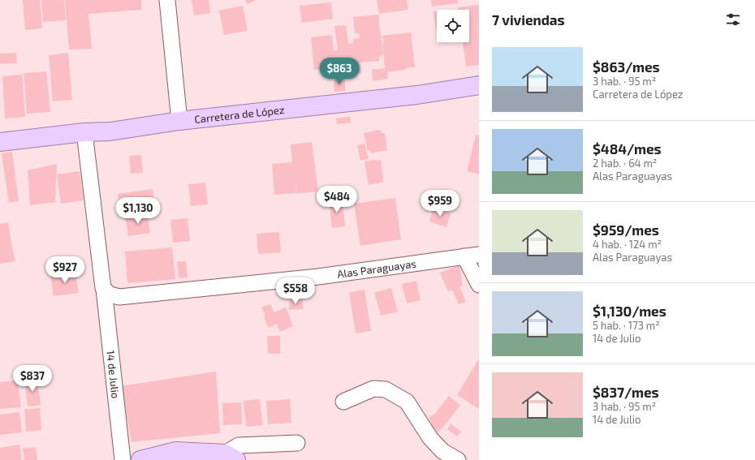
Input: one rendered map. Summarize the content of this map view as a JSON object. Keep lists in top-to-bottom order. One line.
{"streets":{"main road":["Carretera de López"],"street":["Alas Paraguayas","14 de Julio"]},"crossings":[["Carretera de López","14 de Julio"],["Alas Paraguayas","14 de Julio"]],"page":{"heading":"7 viviendas","list":[{"name":"$863/mes","note":"3 hab. · 95 m² · Carretera de López"},{"name":"$484/mes","note":"2 hab. · 64 m² · Alas Paraguayas"},{"name":"$959/mes","note":"4 hab. · 124 m² · Alas Paraguayas"},{"name":"$1,130/mes","note":"5 hab. · 173 m² · 14 de Julio"},{"name":"$837/mes","note":"3 hab. · 95 m² · 14 de Julio"}],"price":["$863","$484","$959","$1,130","$927","$558","$837"]}}
